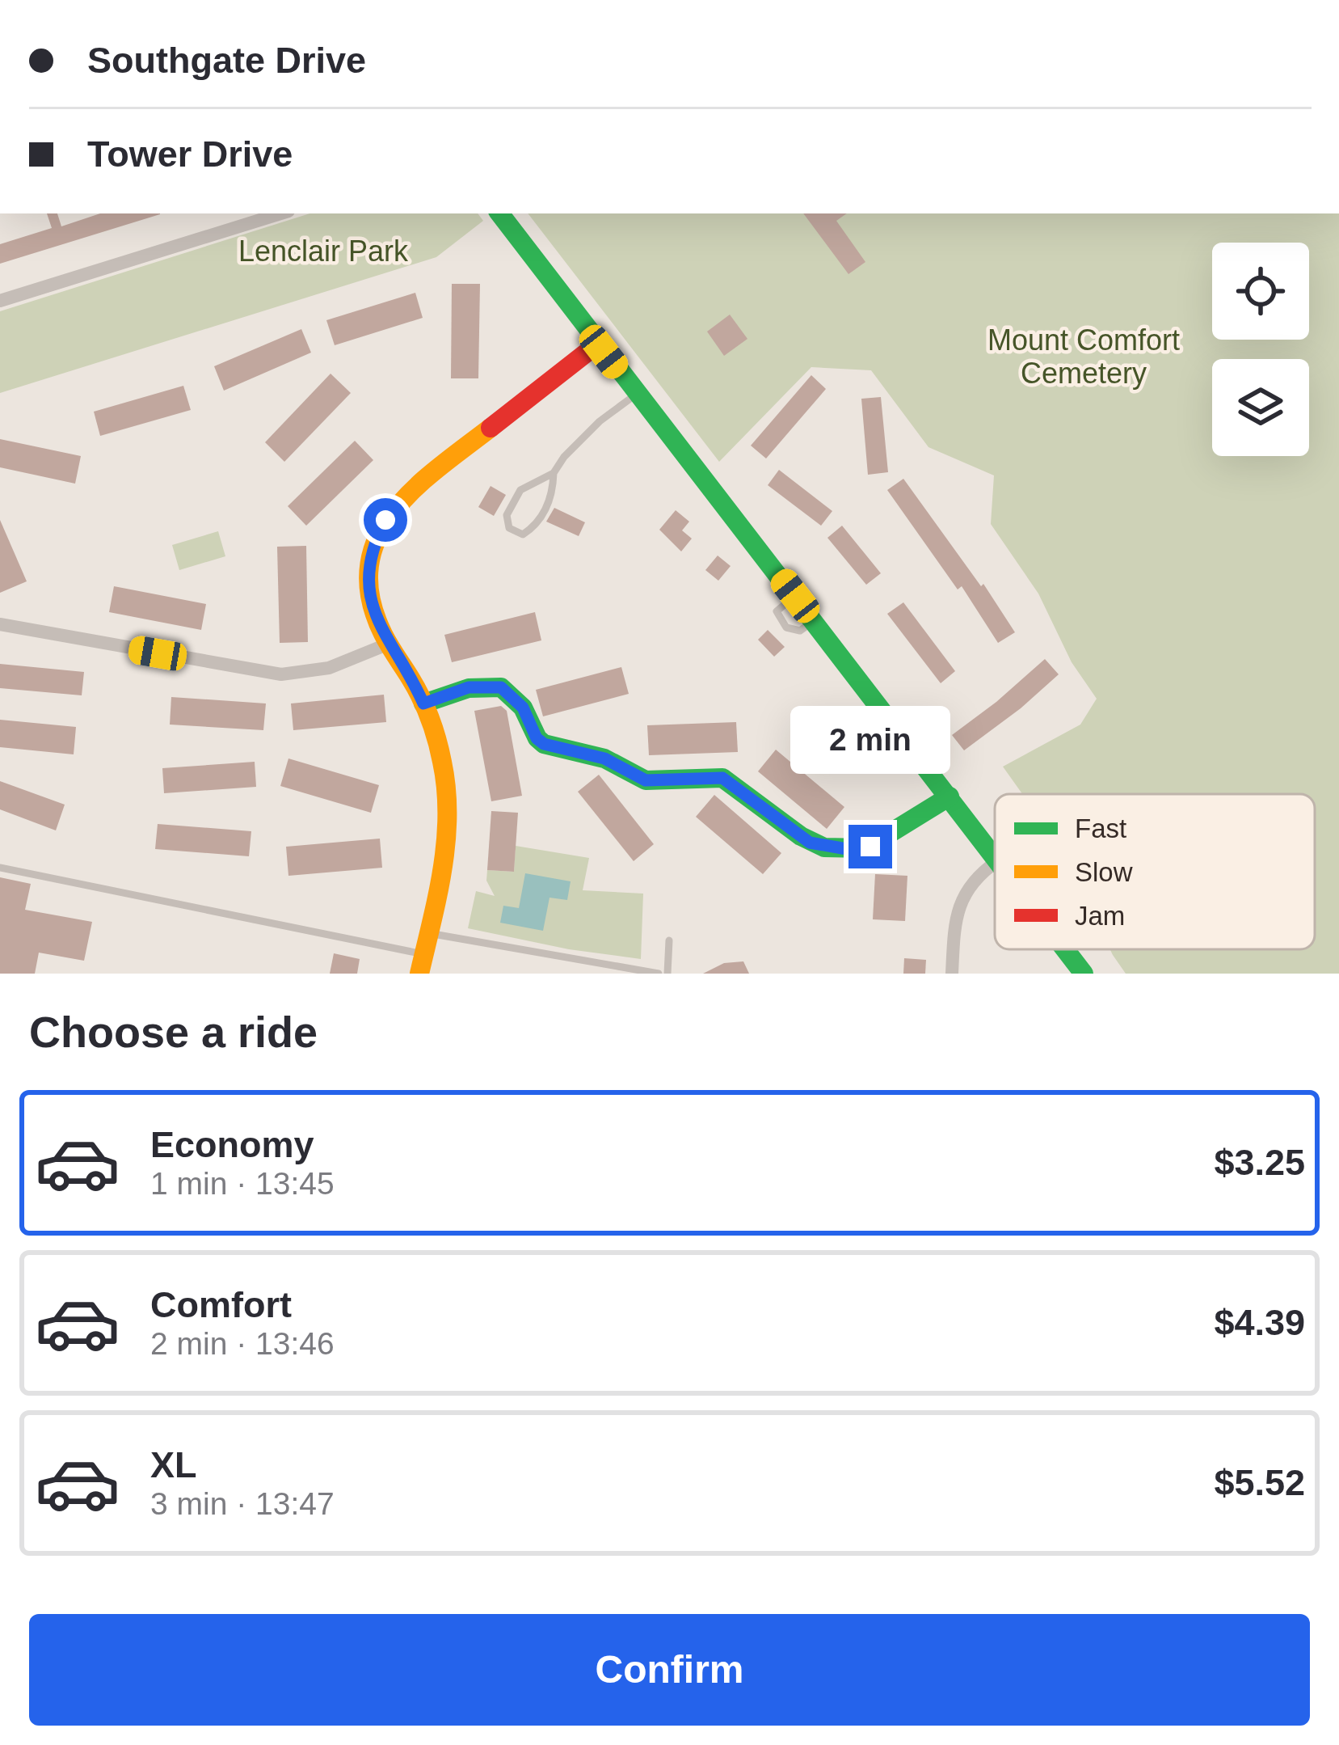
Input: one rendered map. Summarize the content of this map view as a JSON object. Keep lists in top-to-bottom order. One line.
{"parks":["Lenclair Park","Mount Comfort Cemetery"],"legend":["Fast","Slow","Jam"],"page":{"banner":["Southgate Drive","Tower Drive"],"bubble":"2 min","heading":"Choose a ride","list":[{"name":"Economy","note":"1 min · 13:45","value":"$3.25"},{"name":"Comfort","note":"2 min · 13:46","value":"$4.39"},{"name":"XL","note":"3 min · 13:47","value":"$5.52"}],"buttons":"Confirm"}}
